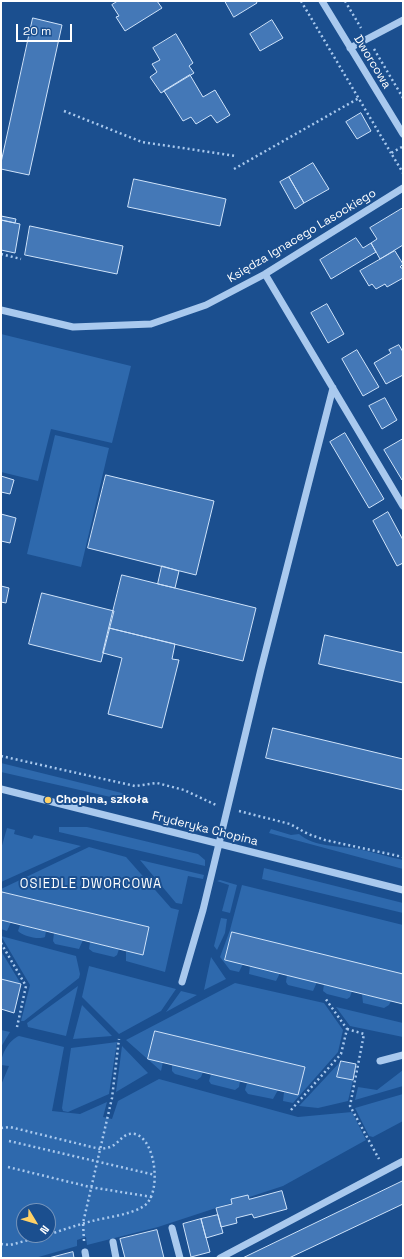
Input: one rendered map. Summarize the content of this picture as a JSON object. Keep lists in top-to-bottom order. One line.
{"streets":{"street":["Dworcowa","Księdza Ignacego Lasockiego","Fryderyka Chopina"]},"districts":["OSIEDLE DWORCOWA"],"places":["Chopina, szkoła"],"scale_bar":"20 m","north":"bottom right"}
